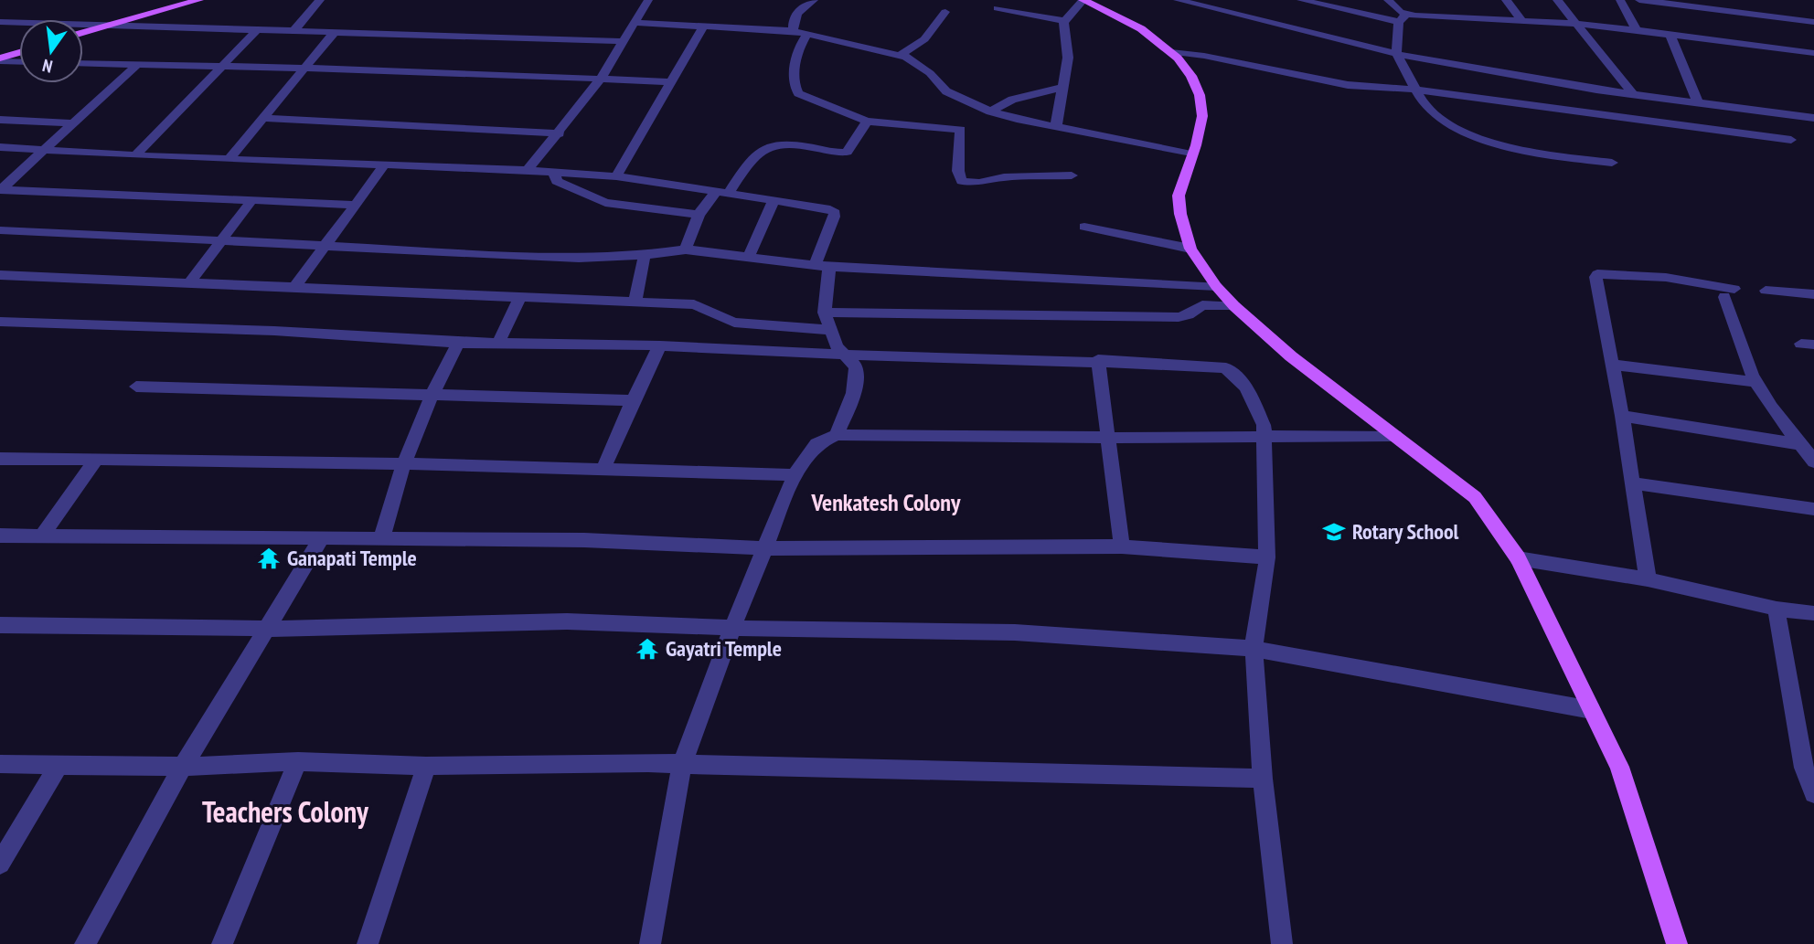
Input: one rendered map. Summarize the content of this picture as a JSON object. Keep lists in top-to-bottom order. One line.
{"districts":["Venkatesh Colony","Teachers Colony"],"places":{"school or university":["Rotary School"],"temple":["Ganapati Temple","Gayatri Temple"]},"north":"bottom"}
